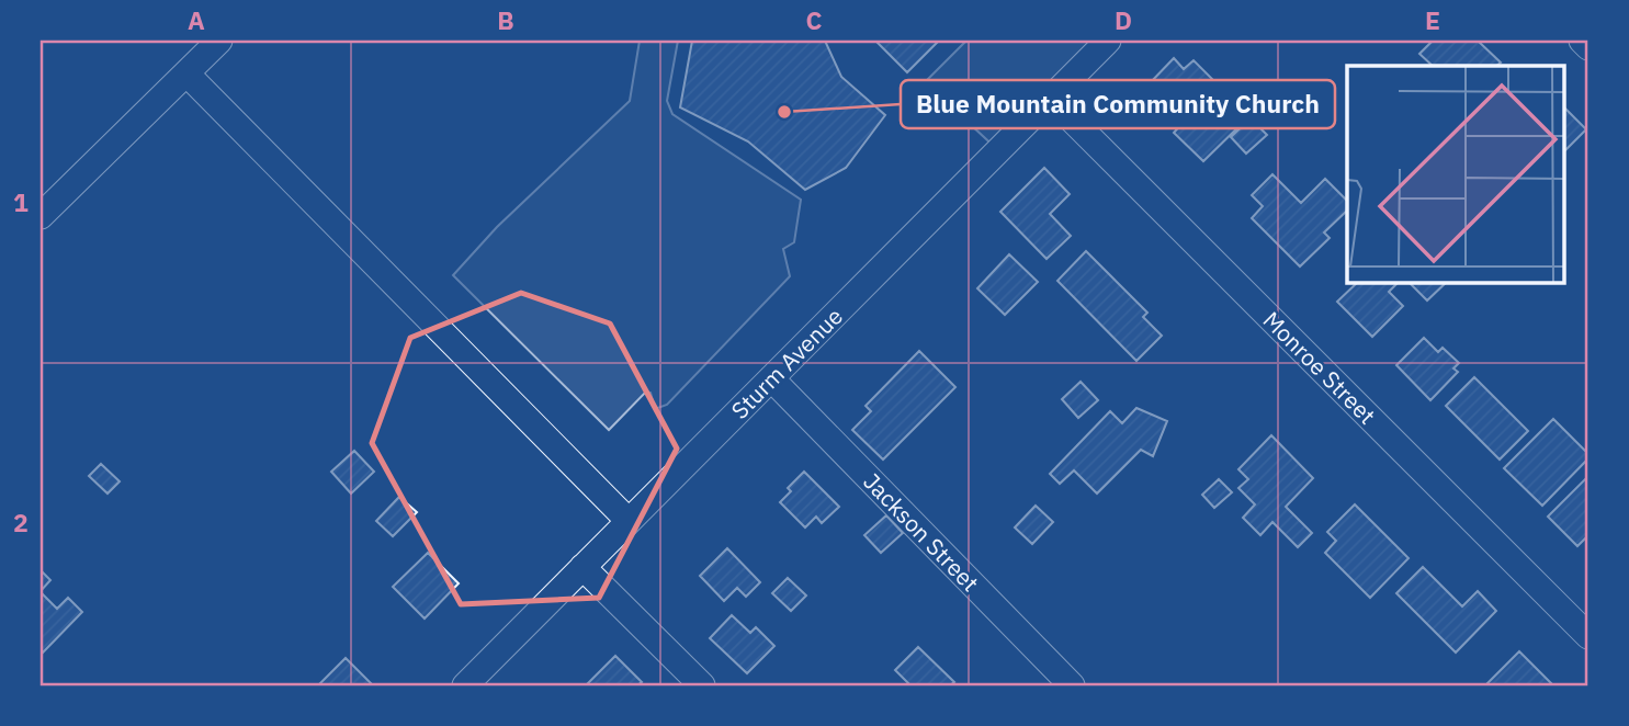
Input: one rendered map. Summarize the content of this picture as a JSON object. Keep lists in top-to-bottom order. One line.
{"streets":{"street":["Sturm Avenue","Monroe Street","Jackson Street"]},"crossings":[["Sturm Avenue","Monroe Street"],["Sturm Avenue","Jackson Street"]],"places":["Blue Mountain Community Church"],"grid":{"columns":["A","B","C","D","E"],"rows":["1","2"]}}
